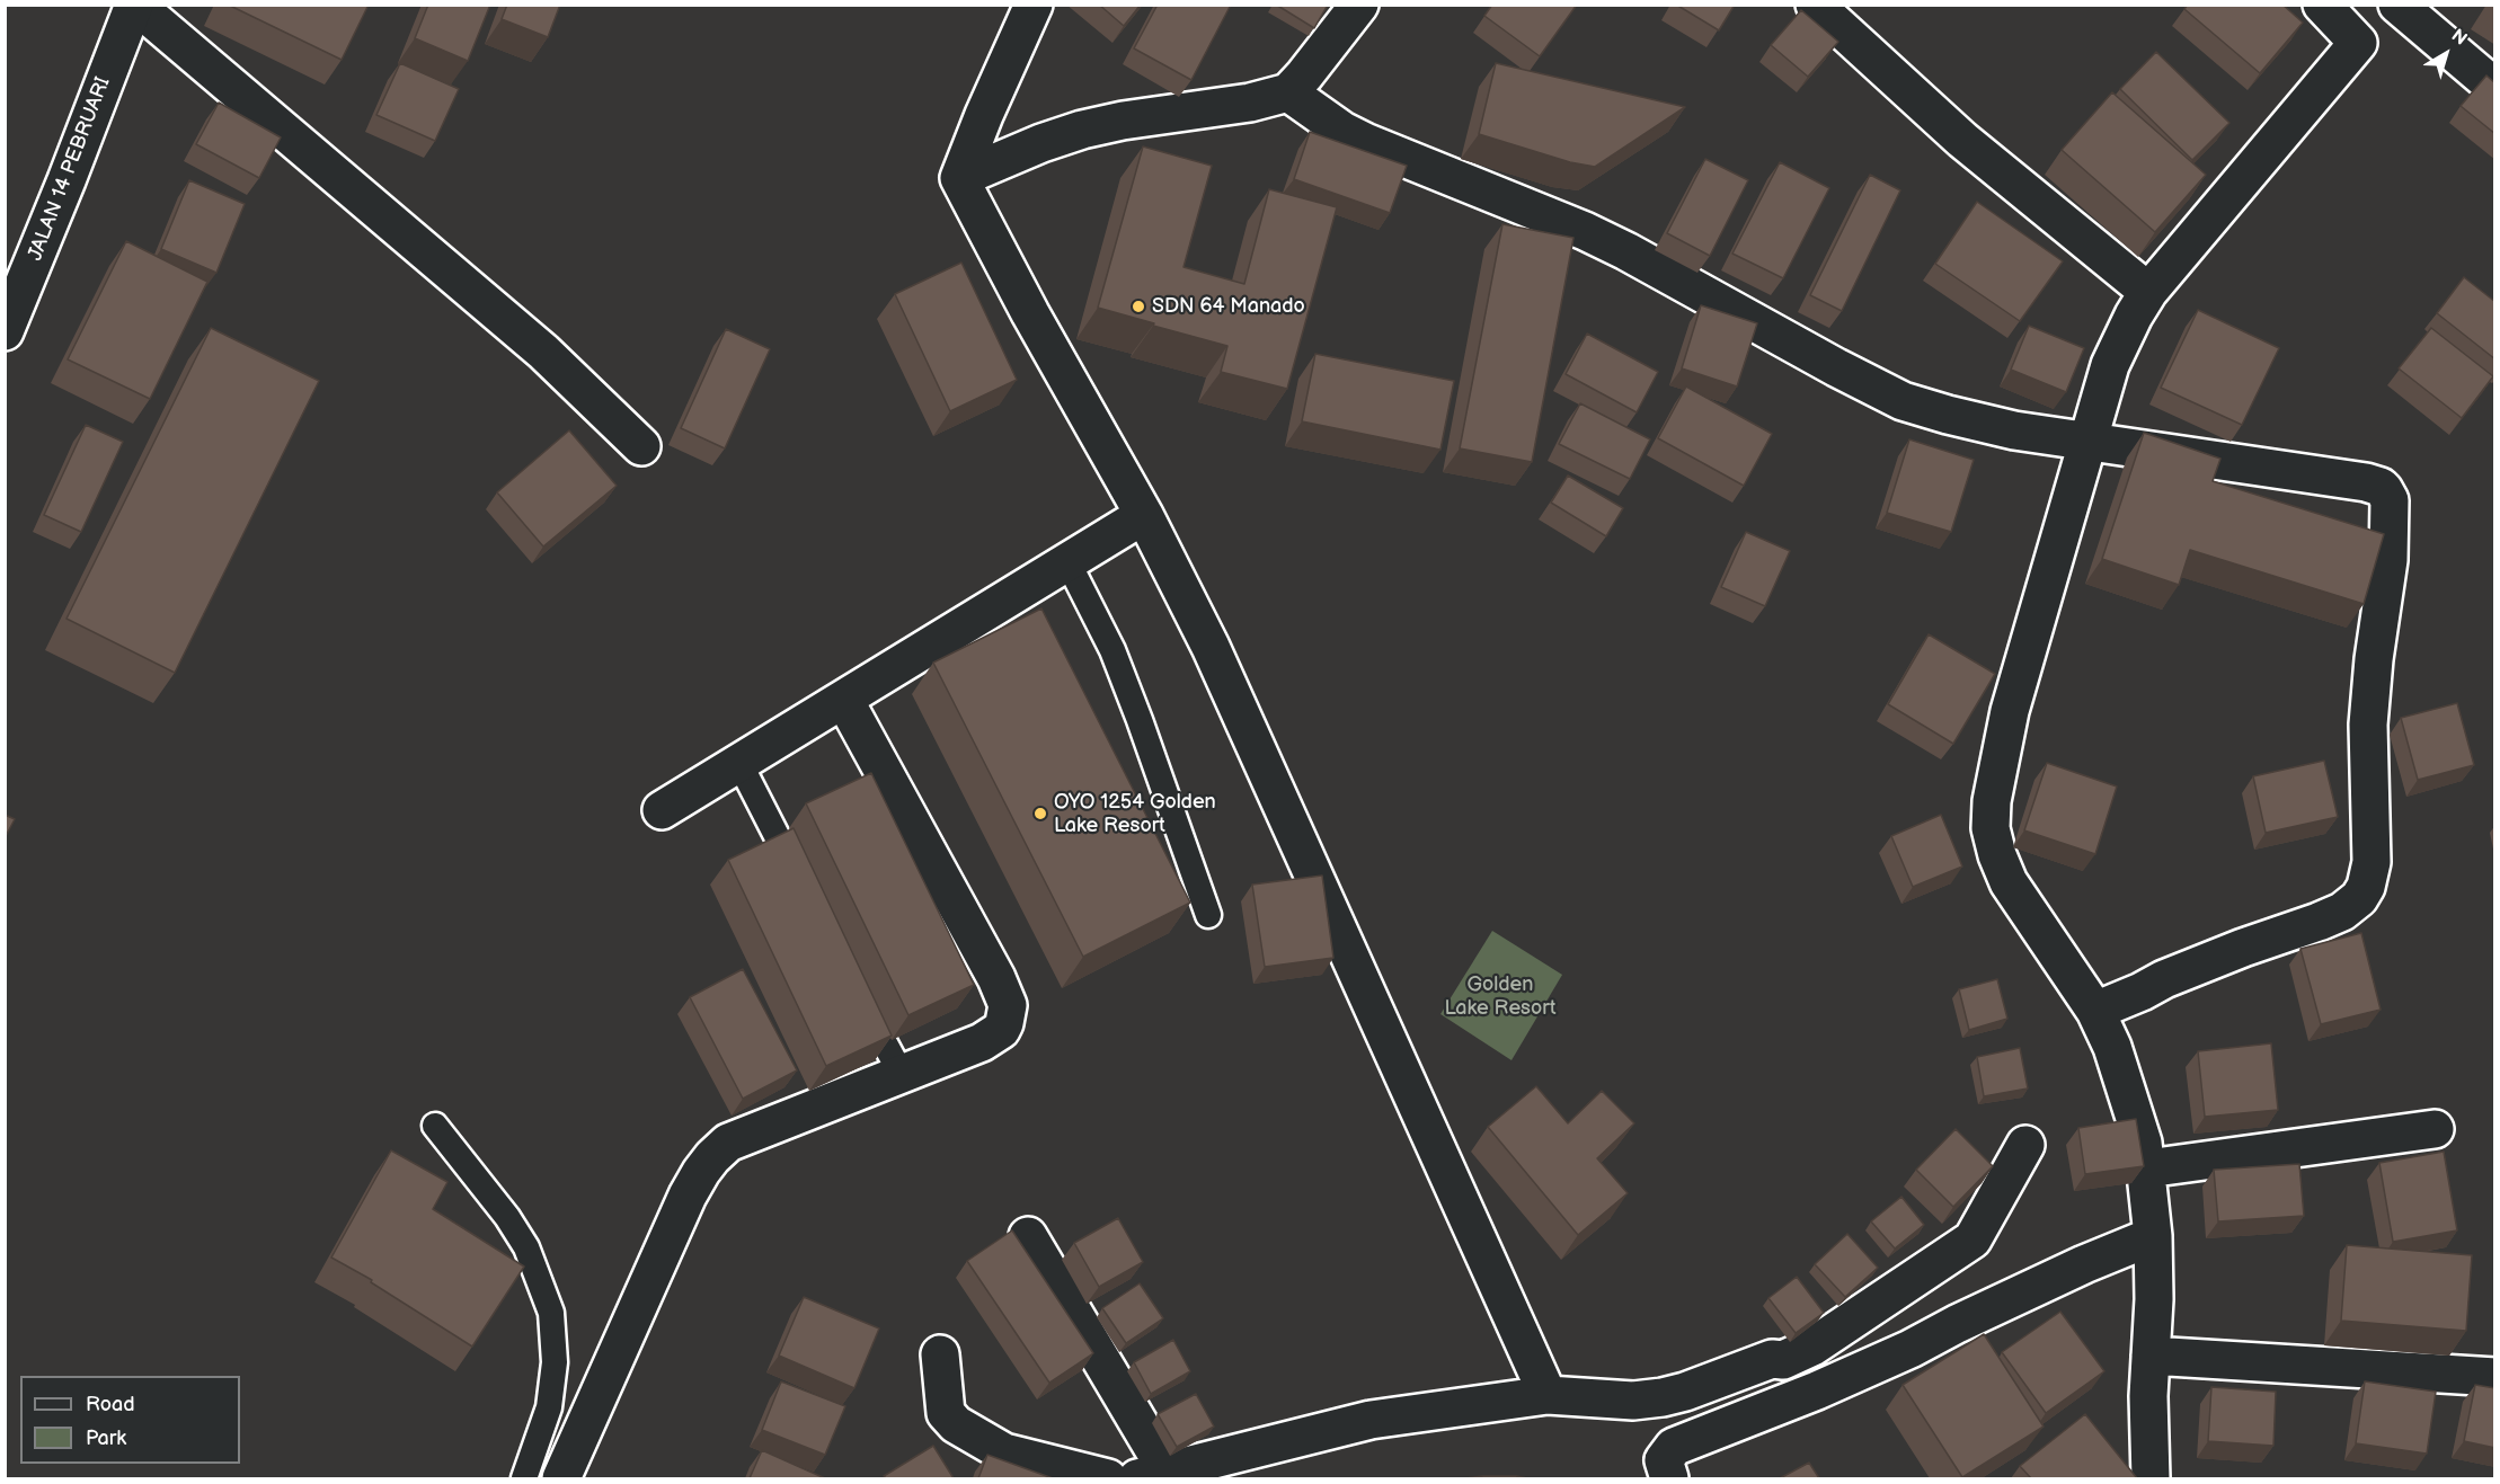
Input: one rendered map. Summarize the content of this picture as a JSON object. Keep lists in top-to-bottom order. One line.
{"streets":{"street":["JALAN 14 PEBRUARI"]},"parks":["Golden Lake Resort"],"places":["SDN 64 Manado","OYO 1254 Golden Lake Resort"],"legend":["Road","Park"],"north":"top right"}
